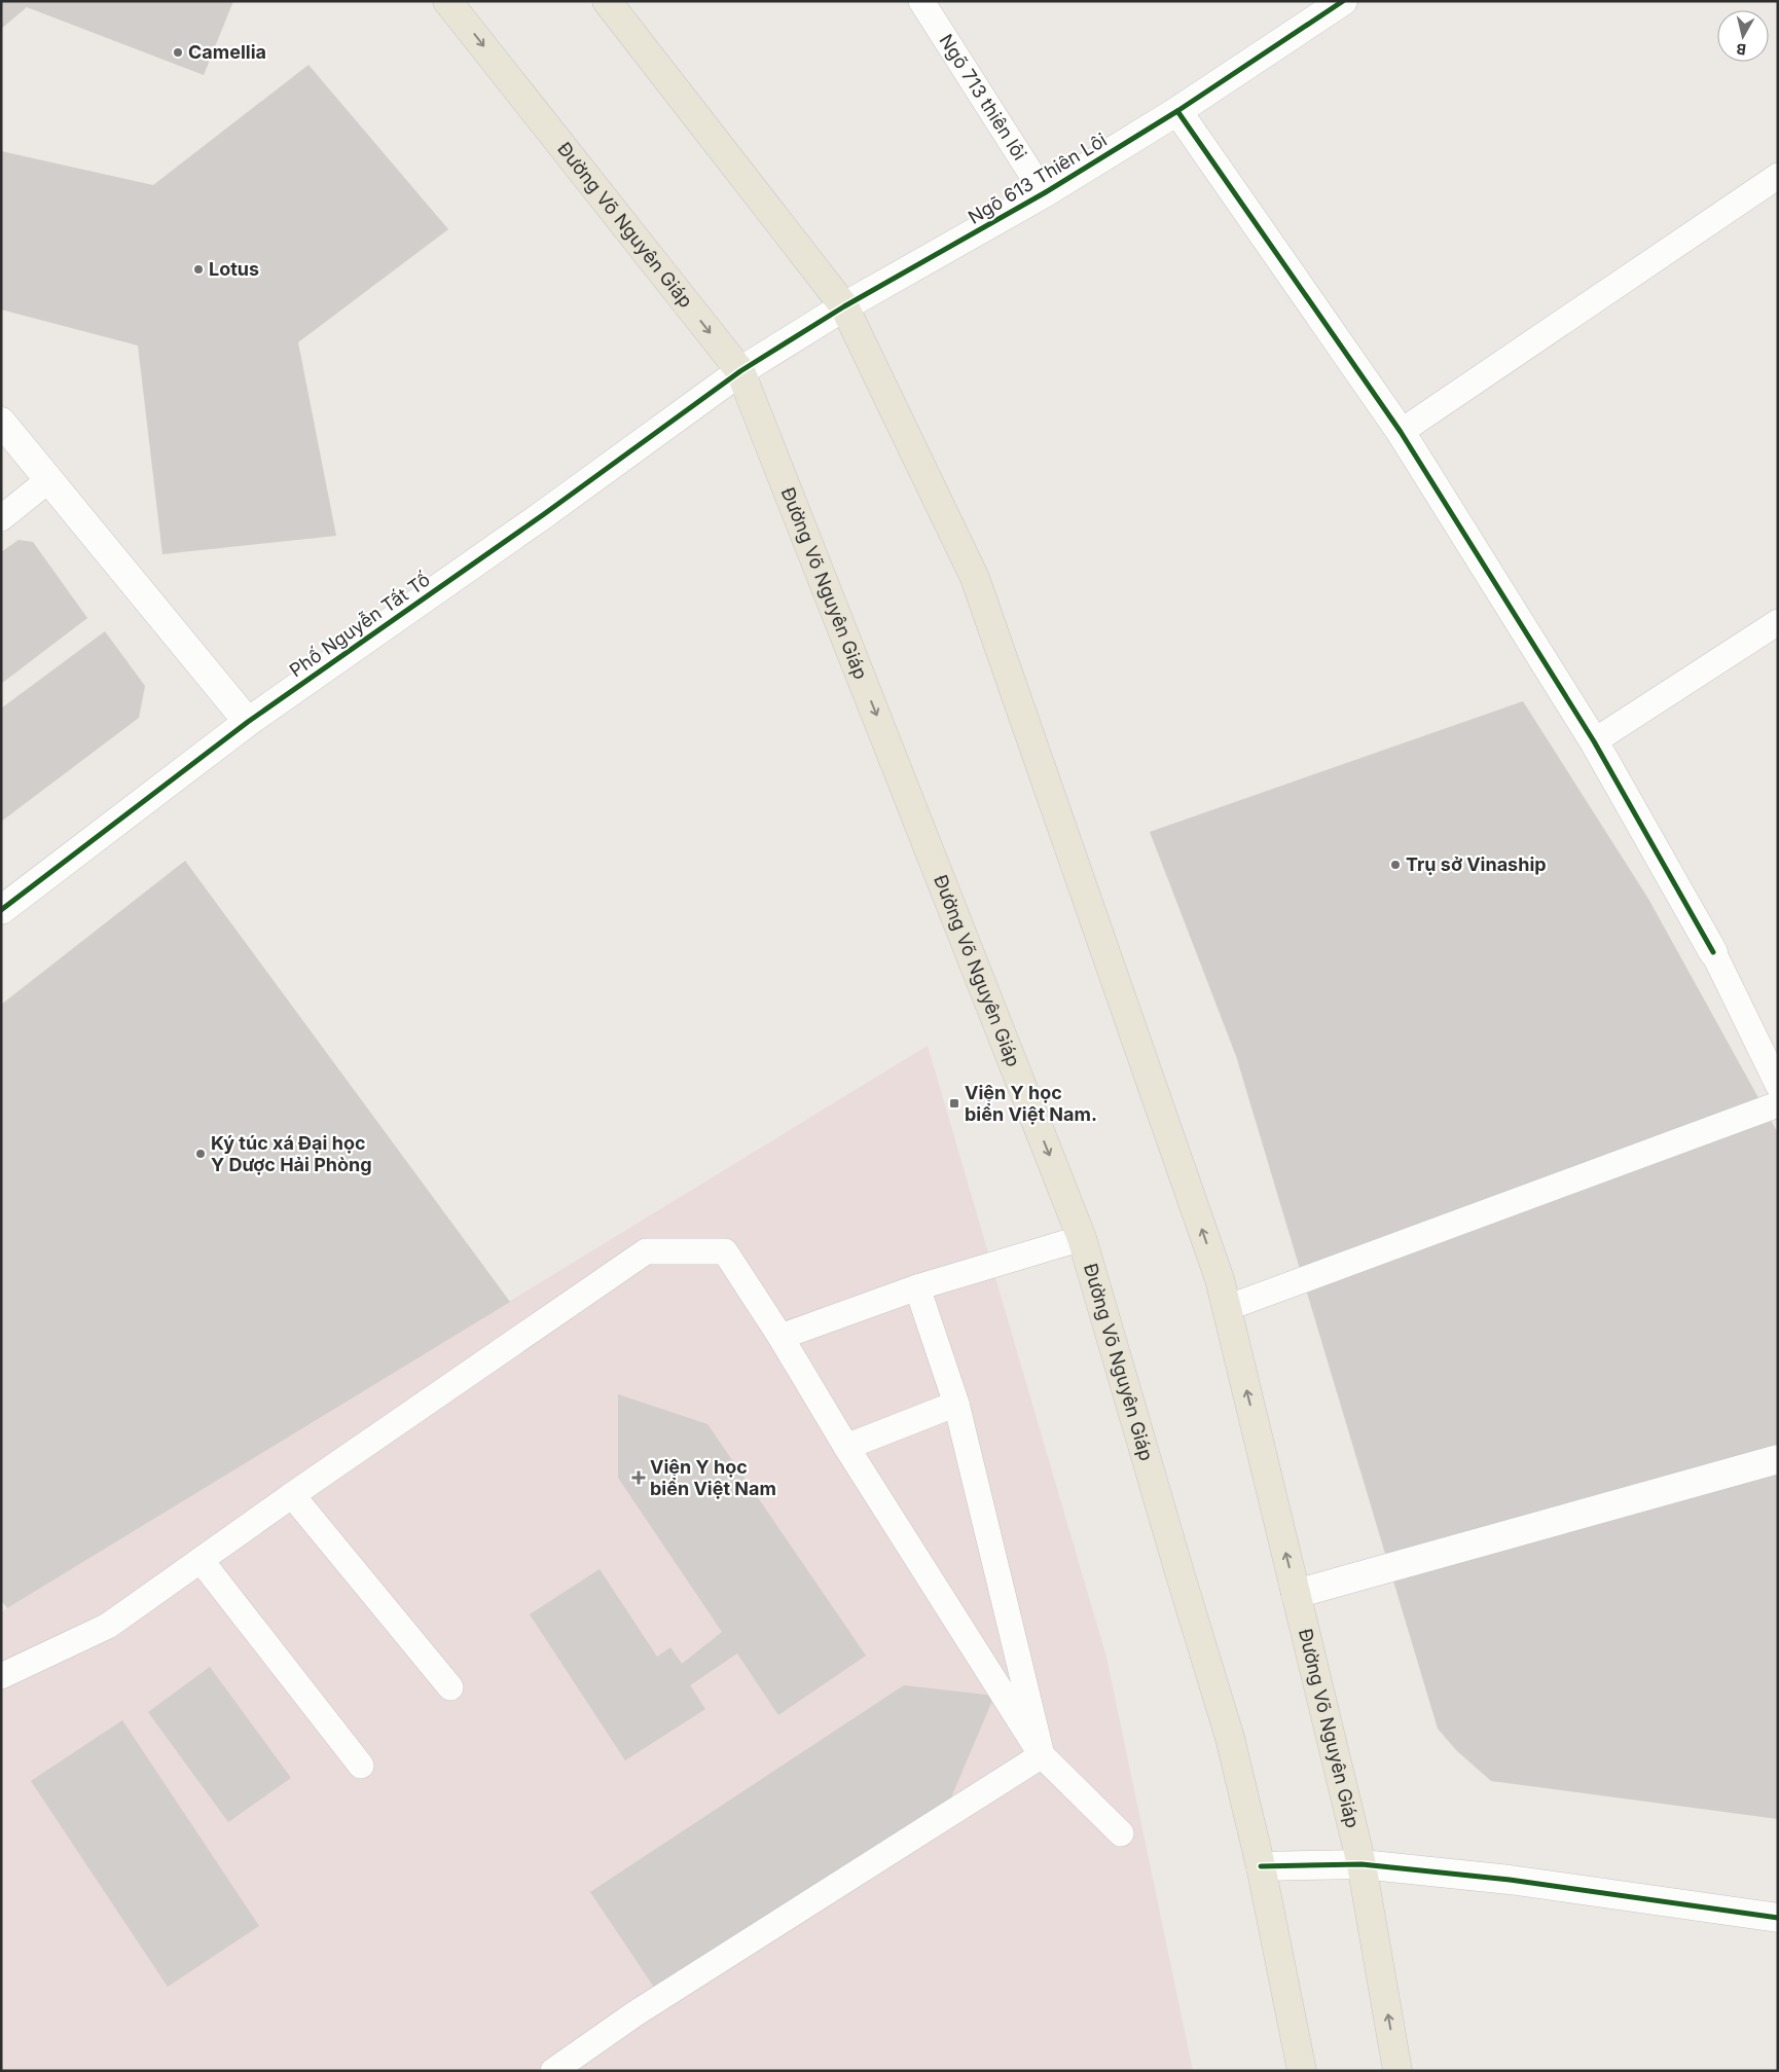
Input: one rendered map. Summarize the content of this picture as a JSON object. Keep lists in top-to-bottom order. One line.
{"streets":{"main road":["Đường Võ Nguyên Giáp"],"street":["Ngõ 613 Thiên Lôi","Phố Nguyễn Tất Tố"],"lane":["Ngõ 713 thiên lôi"]},"crossings":[["Ngõ 713 thiên lôi","Ngõ 613 Thiên Lôi"],["Ngõ 613 Thiên Lôi","Đường Võ Nguyên Giáp"],["Ngõ 613 Thiên Lôi","Phố Nguyễn Tất Tố"],["Đường Võ Nguyên Giáp","Phố Nguyễn Tất Tố"]],"places":{"other":["Camellia","Lotus","Trụ sở Vinaship","Ký túc xá Đại học Y Dược Hải Phòng"],"transit":["Viện Y học biển Việt Nam."],"health":["Viện Y học biển Việt Nam"]},"north":"bottom"}
